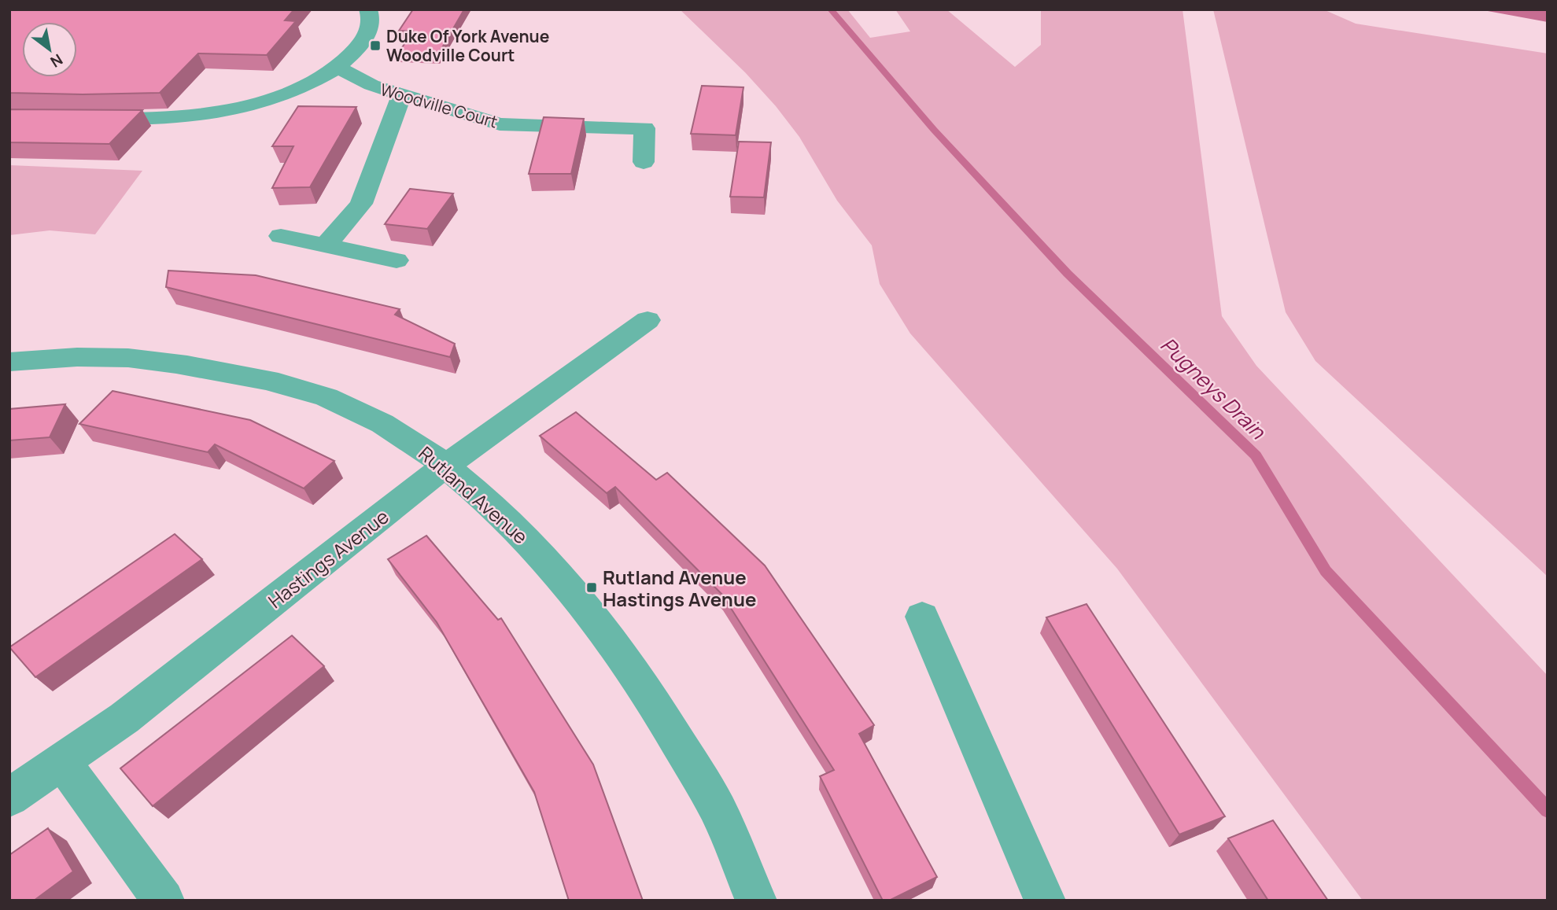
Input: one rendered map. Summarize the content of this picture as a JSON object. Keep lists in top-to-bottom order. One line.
{"streets":{"street":["Woodville Court","Rutland Avenue","Hastings Avenue"]},"crossings":[["Rutland Avenue","Hastings Avenue"]],"water":["Pugneys Drain"],"places":{"transit":["Duke Of York Avenue Woodville Court","Rutland Avenue Hastings Avenue"]},"north":"bottom right"}
